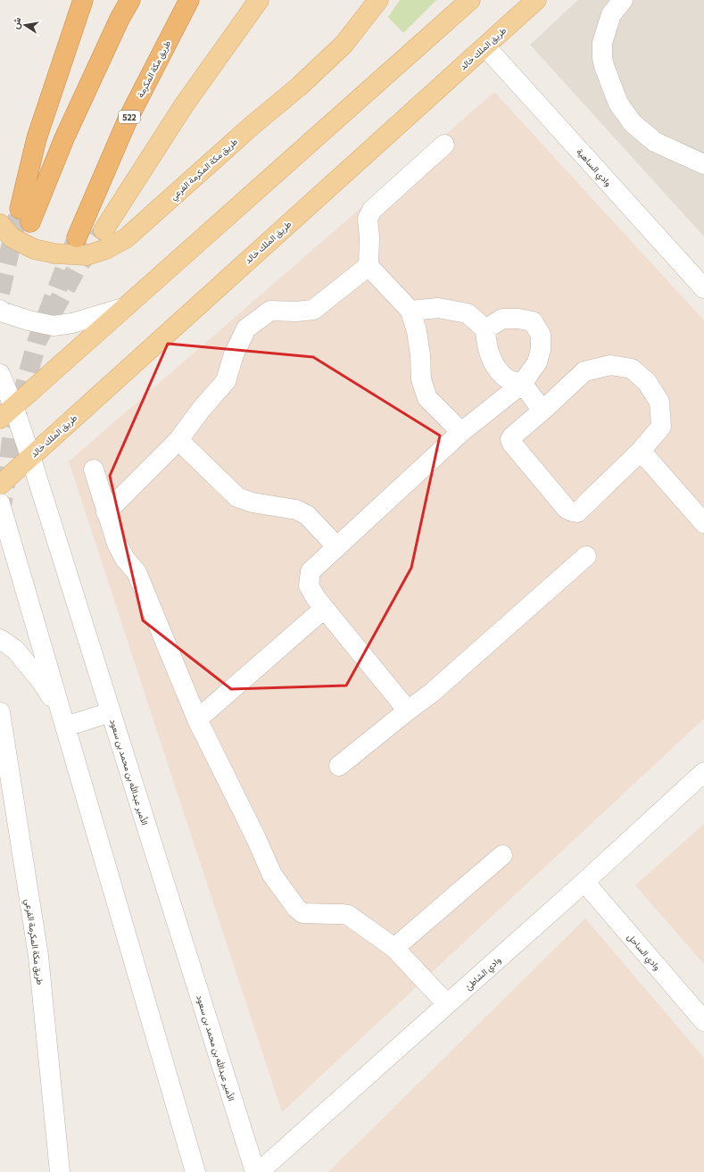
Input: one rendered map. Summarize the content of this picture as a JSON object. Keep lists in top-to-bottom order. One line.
{"streets":{"highway":["طريق مكة المكرمة","522"],"main road":["طريق الملك خالد","طريق مكة المكرمة الفرعي"],"street":["وادي الساهية","الأمير عبدالله بن محمد بن سعود","وادي الساحل","وادي الشاطئ"]},"crossings":[["طريق الملك خالد","وادي الساهية"],["طريق الملك خالد","الأمير عبدالله بن محمد بن سعود"],["وادي الساحل","وادي الشاطئ"]],"north":"left"}
